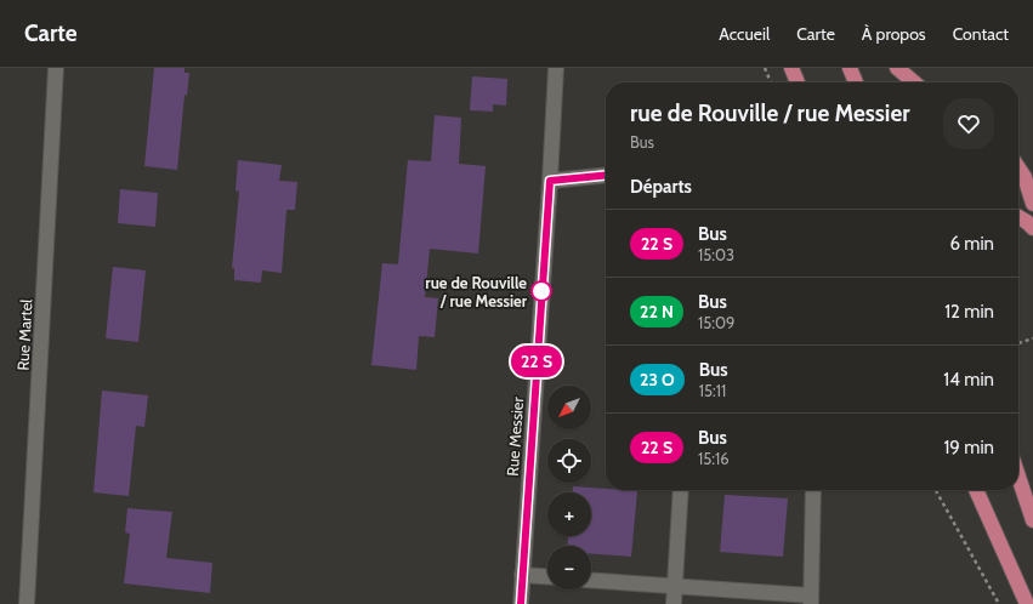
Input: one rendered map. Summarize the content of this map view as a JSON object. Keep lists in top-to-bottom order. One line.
{"streets":{"street":["Rue Martel","Rue Messier"]},"places":["rue de Rouville / rue Messier"],"north":"bottom left","page":{"header":"Carte","nav":["Accueil","Carte","À propos","Contact"],"on_map":"22 S","heading":[["rue de Rouville / rue Messier","Bus"],"Départs"],"list":[{"mark":"22 S","name":"Bus","note":"15:03","value":"6 min"},{"mark":"22 N","name":"Bus","note":"15:09","value":"12 min"},{"mark":"23 O","name":"Bus","note":"15:11","value":"14 min"},{"mark":"22 S","name":"Bus","note":"15:16","value":"19 min"}],"map_buttons":["+","−"]}}
